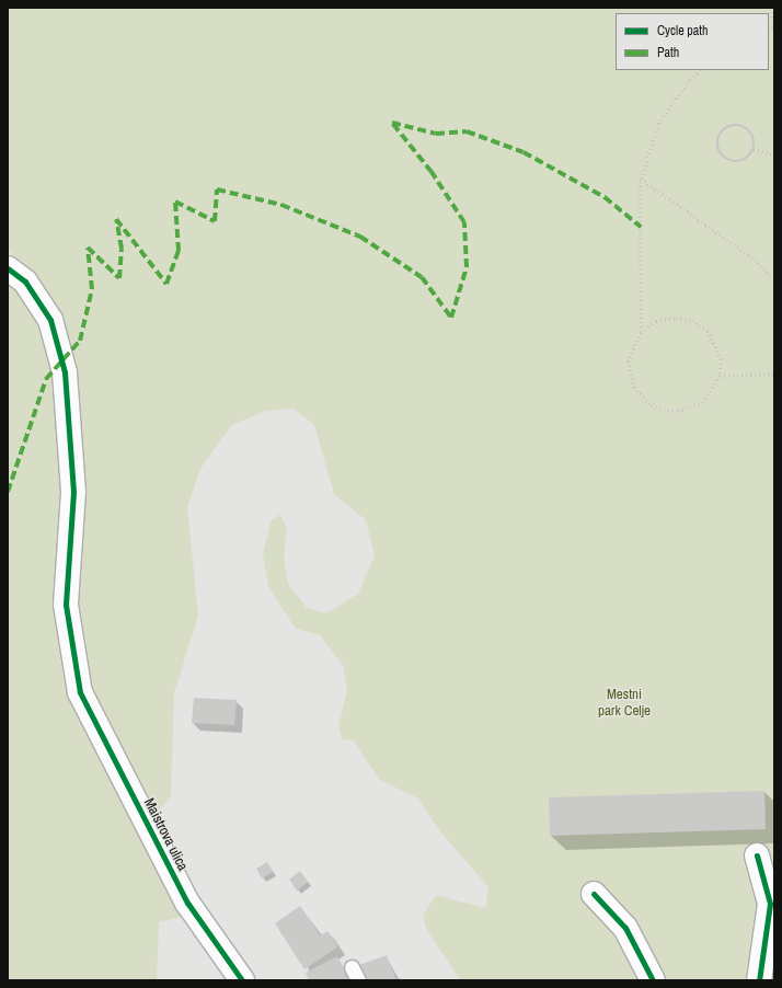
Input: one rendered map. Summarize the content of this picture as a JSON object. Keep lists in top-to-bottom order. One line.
{"streets":{"street":["Maistrova ulica"]},"parks":["Mestni park Celje"],"legend":["Cycle path","Path"]}
